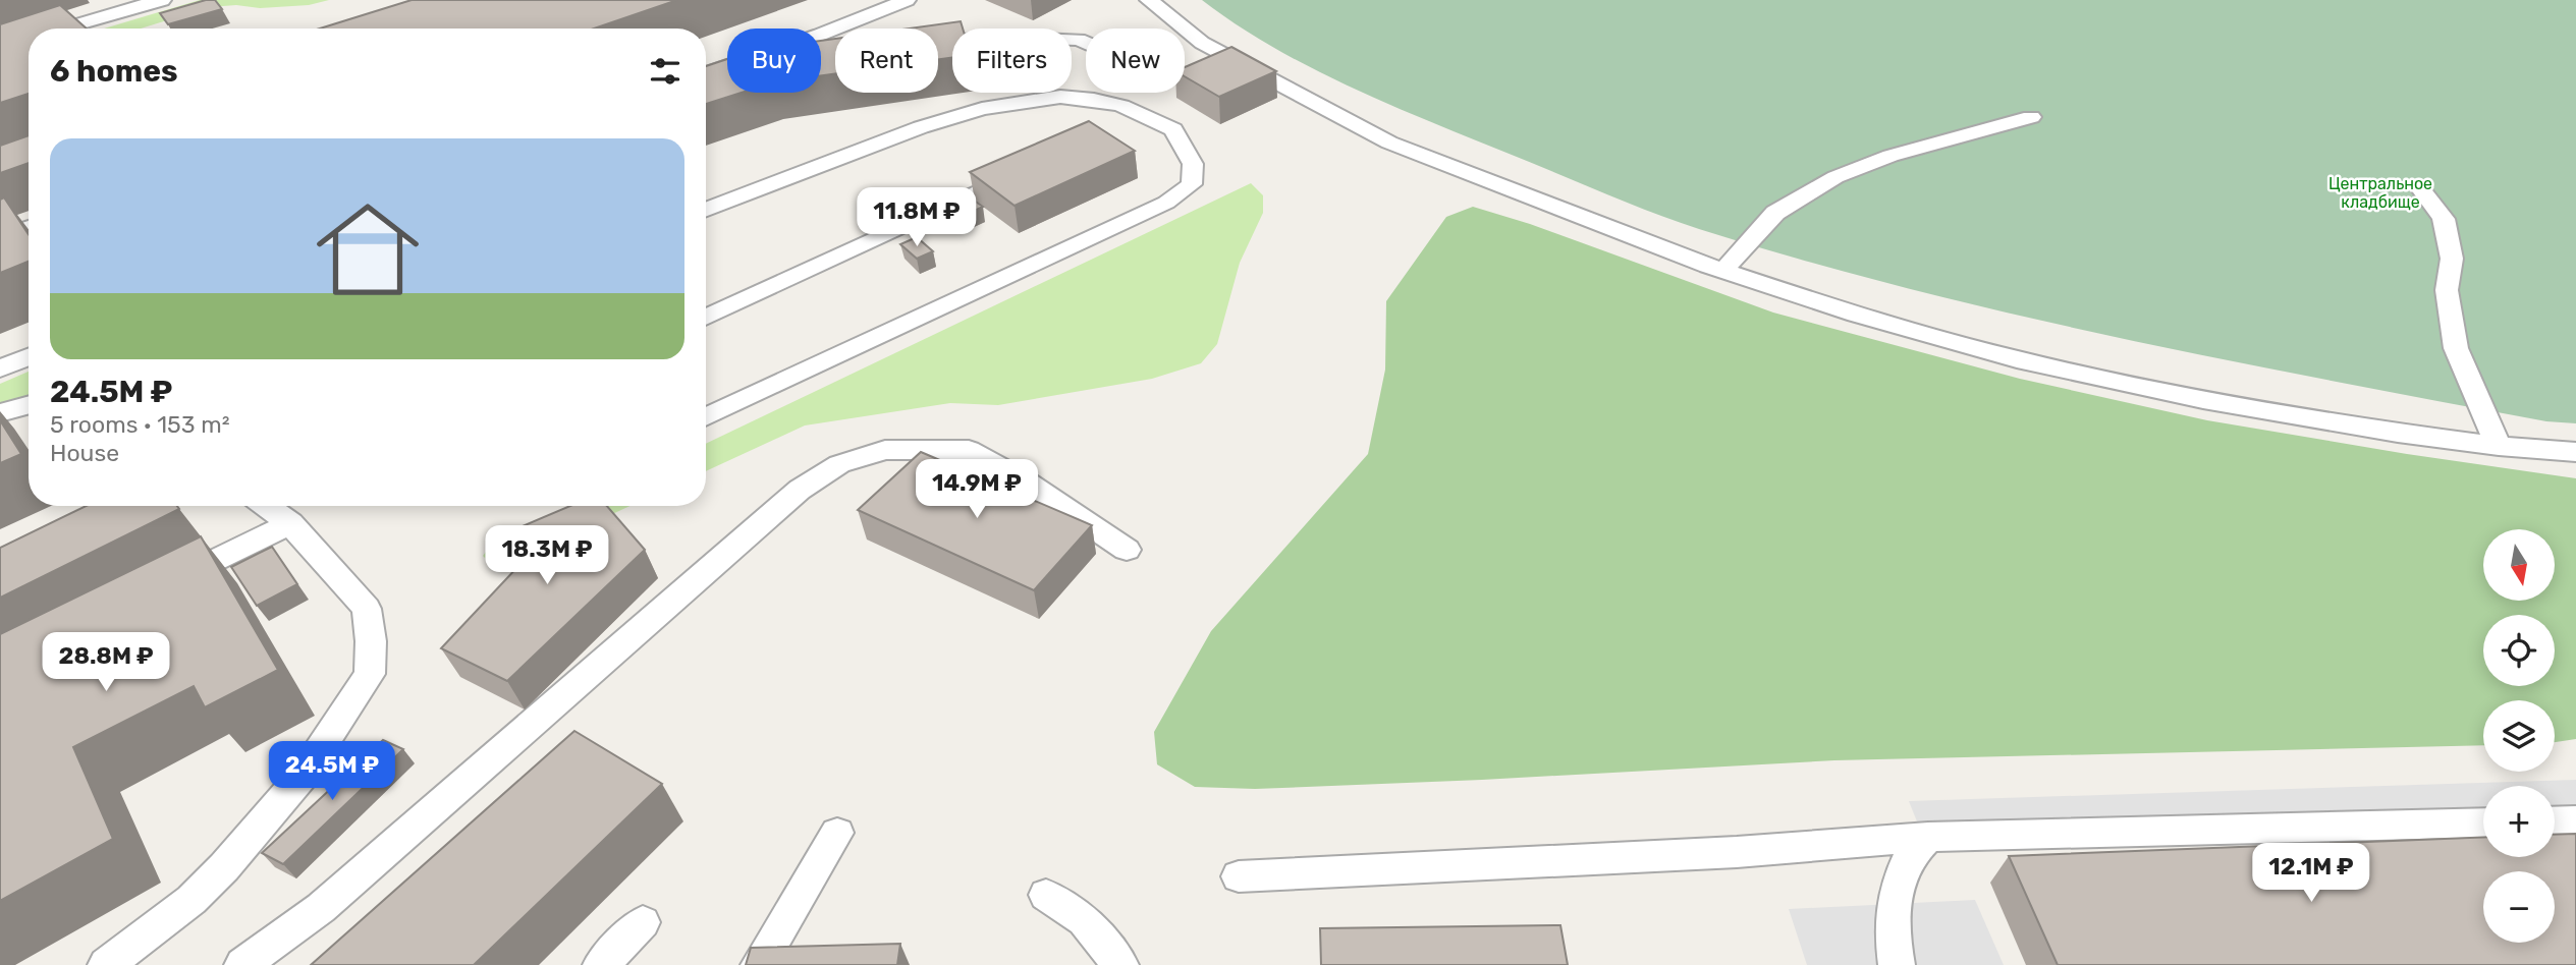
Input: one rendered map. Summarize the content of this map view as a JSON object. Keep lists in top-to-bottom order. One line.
{"parks":["Центральное кладбище"],"north":"bottom","page":{"chip":["Buy","Rent","Filters","New"],"heading":"6 homes","list":[{"name":"24.5M ₽","note":"5 rooms · 153 m² · House"}],"price":["11.8M ₽","14.9M ₽","18.3M ₽","28.8M ₽","24.5M ₽","12.1M ₽"],"map_buttons":["+","−"]}}
